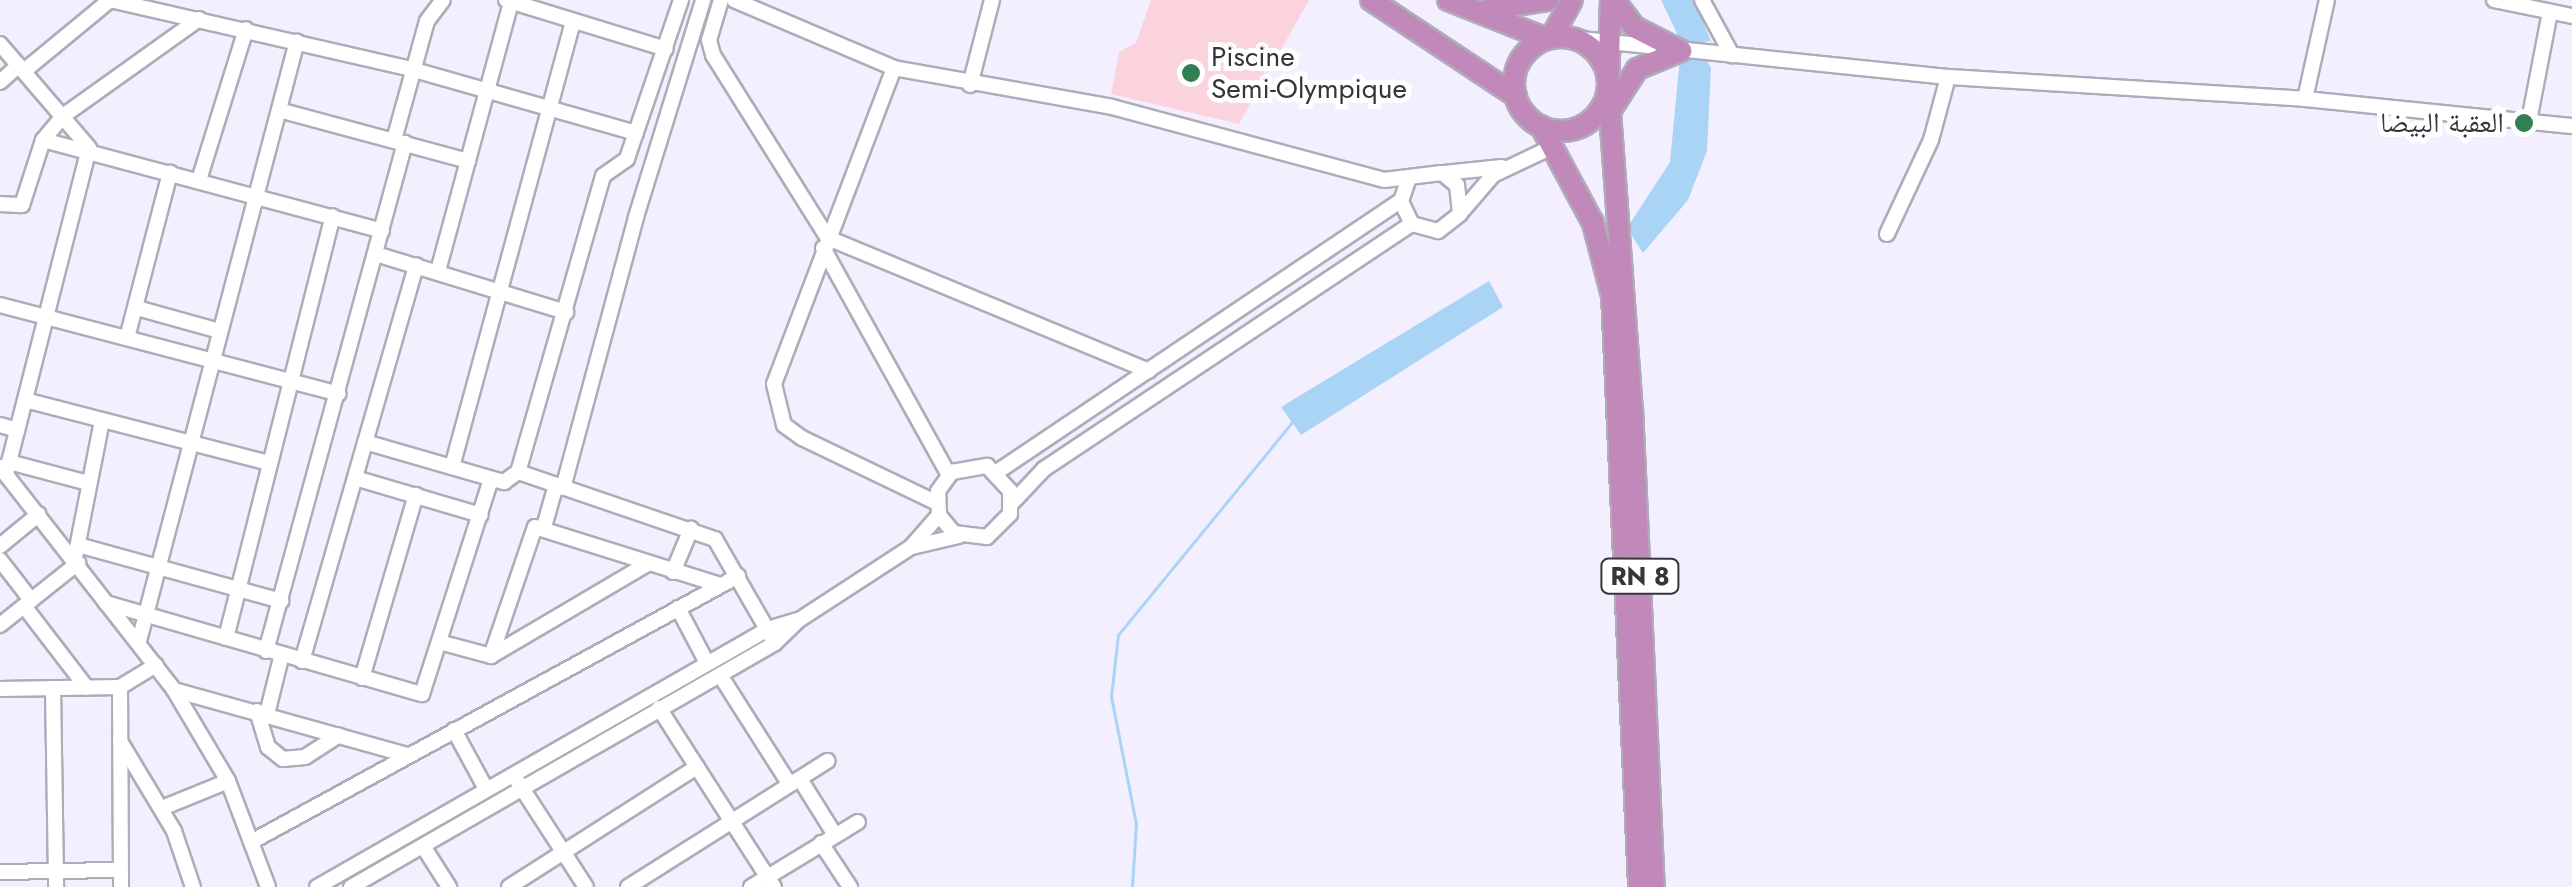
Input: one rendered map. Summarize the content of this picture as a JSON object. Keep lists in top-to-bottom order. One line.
{"streets":{"highway":["RN 8"]},"places":["Piscine Semi-Olympique","العقبة البيضا"]}
